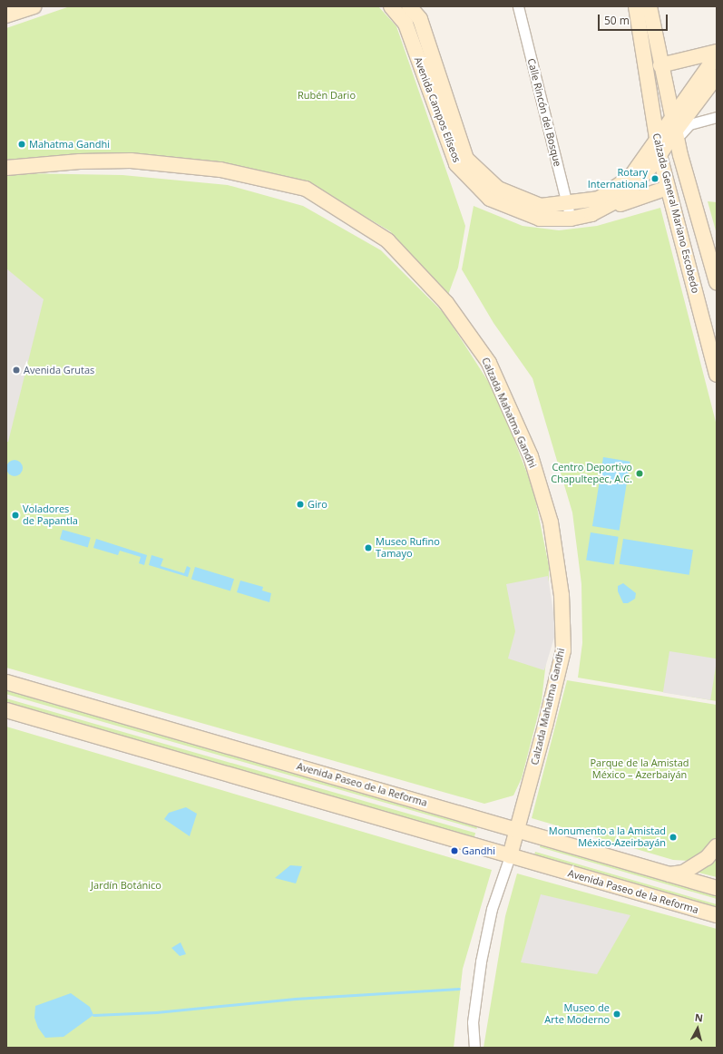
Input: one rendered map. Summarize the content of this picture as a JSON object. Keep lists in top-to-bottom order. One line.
{"streets":{"main road":["Avenida Campos Elíseos","Calzada General Mariano Escobedo","Calzada Mahatma Gandhi","Avenida Paseo de la Reforma"],"street":["Calle Rincón del Bosque"]},"crossings":[["Avenida Campos Elíseos","Calle Rincón del Bosque"],["Avenida Campos Elíseos","Calzada General Mariano Escobedo"],["Calzada Mahatma Gandhi","Avenida Paseo de la Reforma"]],"parks":["Rubén Dario","Parque de la Amistad México – Azerbaiyán","Jardín Botánico"],"places":["Mahatma Gandhi","Rotary International","Avenida Grutas","Centro Deportivo Chapultepec, A.C.","Giro","Voladores de Papantla","Museo Rufino Tamayo","Monumento a la Amistad México-Azeirbayán","Gandhi","Museo de Arte Moderno"],"scale_bar":"50 m","north":"top"}
